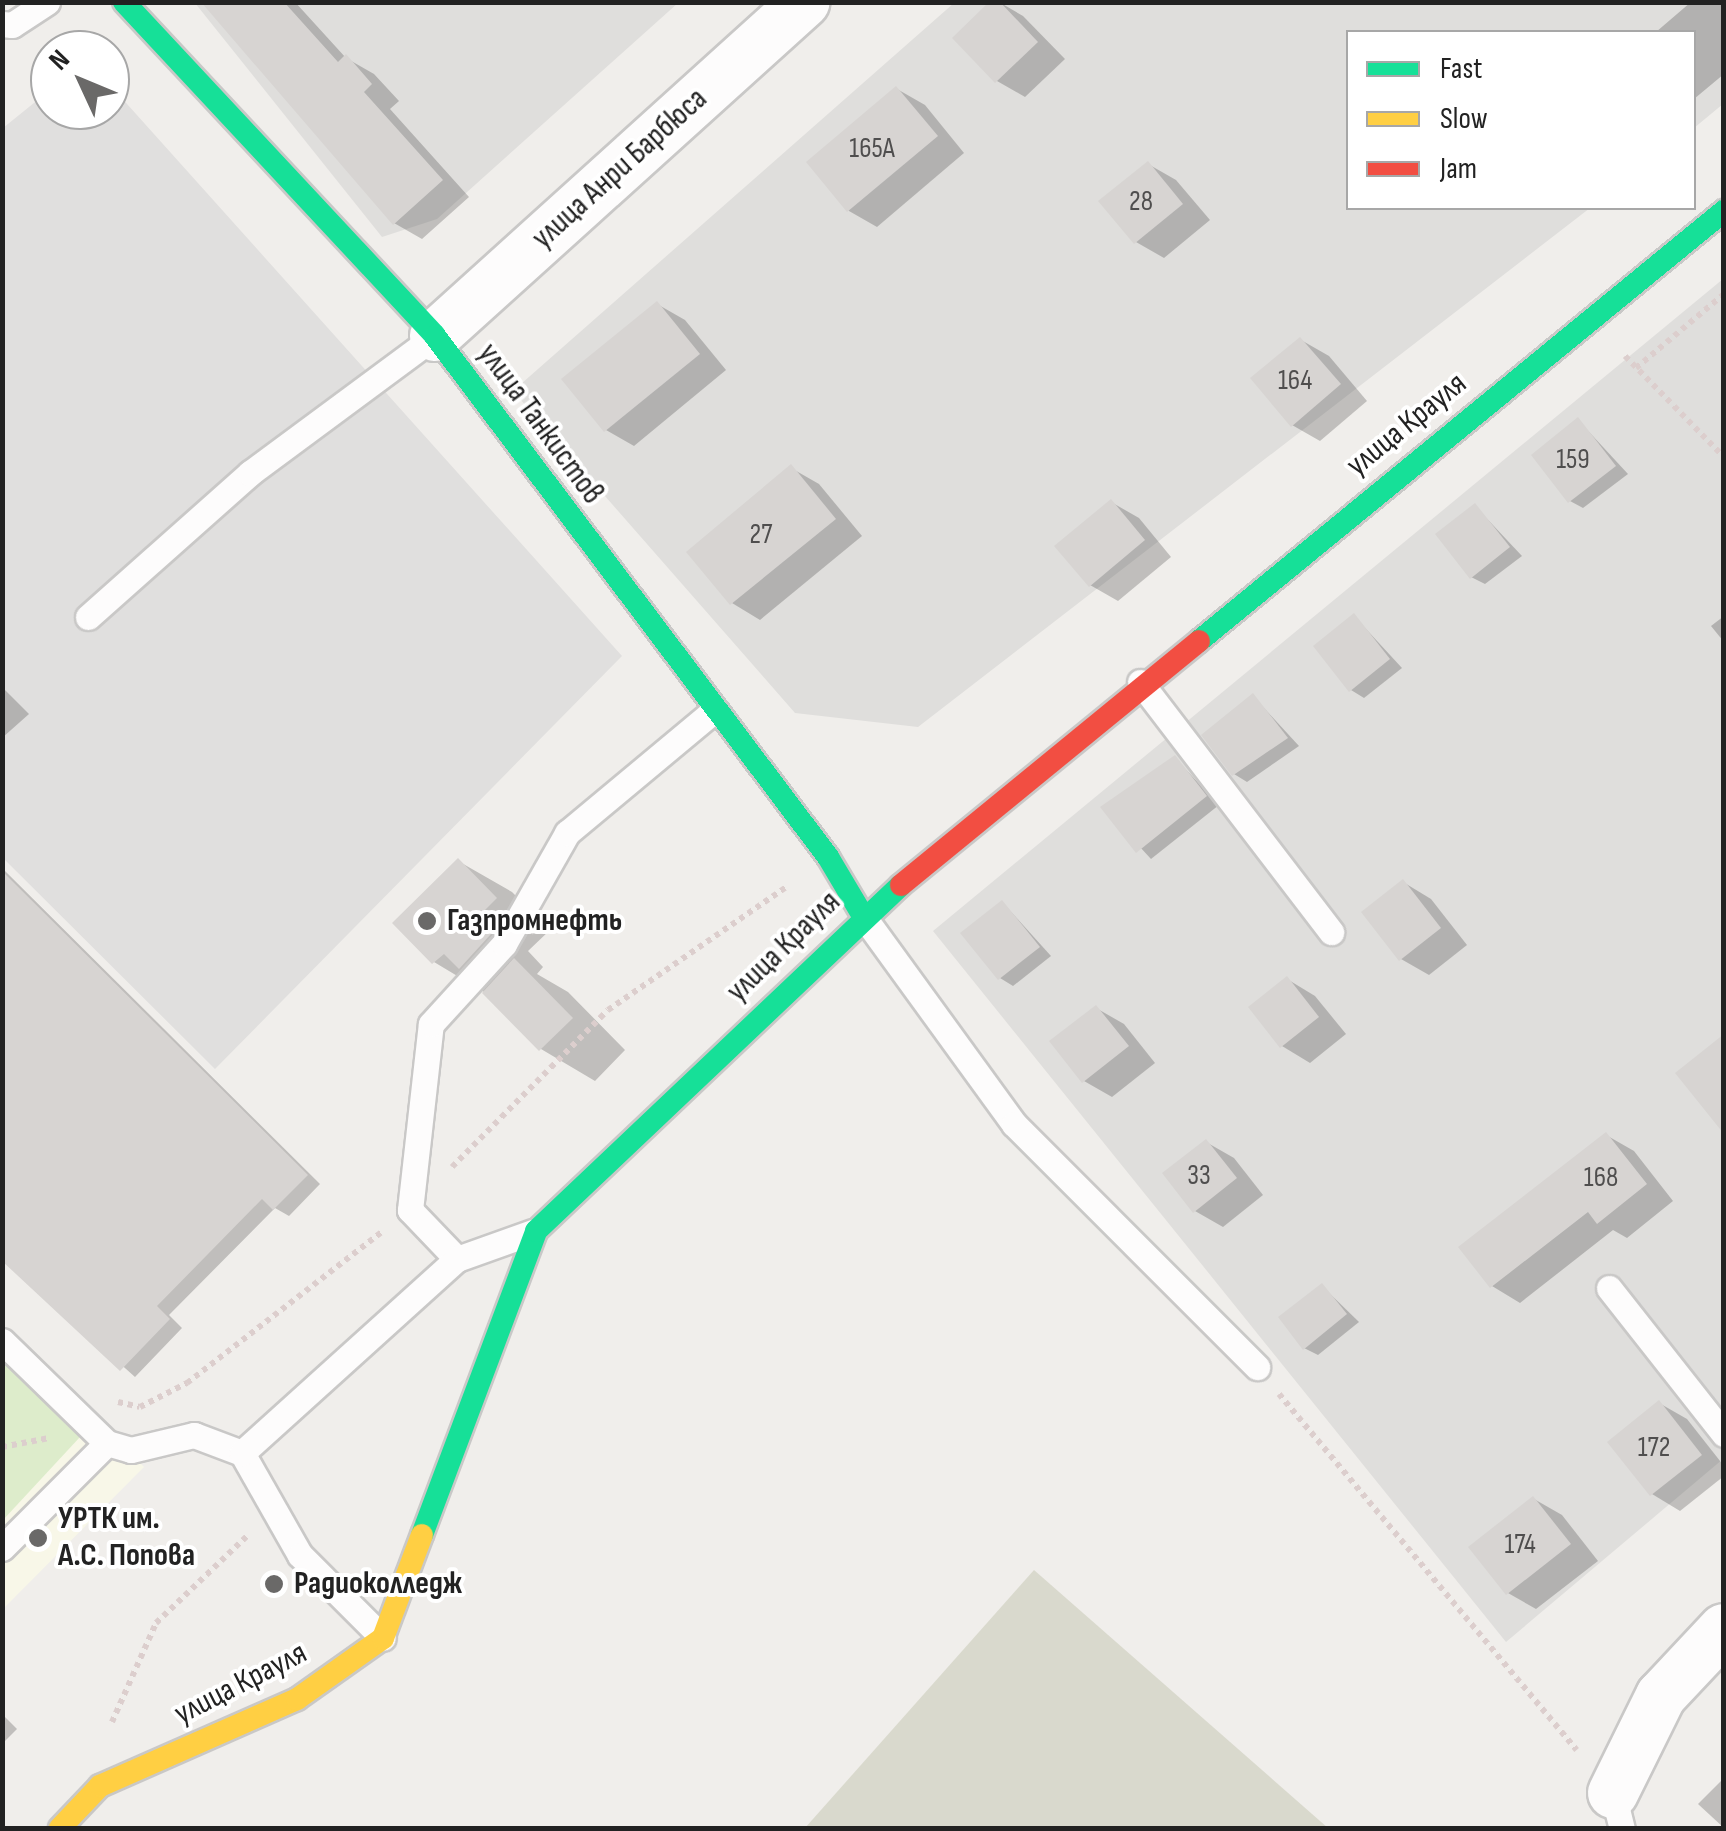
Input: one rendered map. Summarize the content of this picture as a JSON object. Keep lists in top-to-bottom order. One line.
{"streets":{"street":["улица Анри Барбюса","улица Танкистов","улица Крауля"]},"crossings":[["улица Анри Барбюса","улица Танкистов"],["улица Танкистов","улица Крауля"]],"places":["Газпромнефть","УРТК им. А.С. Попова","Радиоколледж"],"house_numbers":["165А","28","164","159","27","33","168","172","174"],"legend":["Fast","Slow","Jam"],"north":"top left"}
